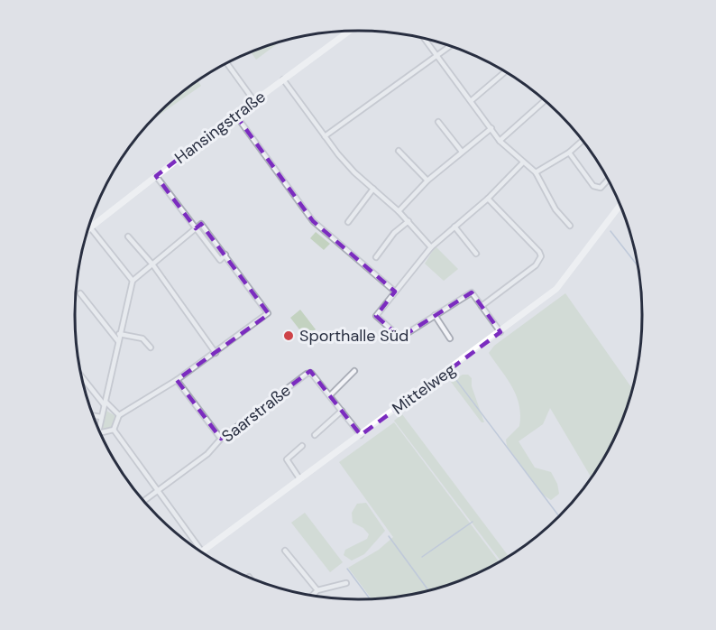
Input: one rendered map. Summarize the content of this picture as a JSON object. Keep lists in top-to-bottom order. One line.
{"streets":{"street":["Hansingstraße","Mittelweg","Saarstraße"]},"crossings":[["Mittelweg","Saarstraße"]],"places":["Sporthalle Süd"]}
